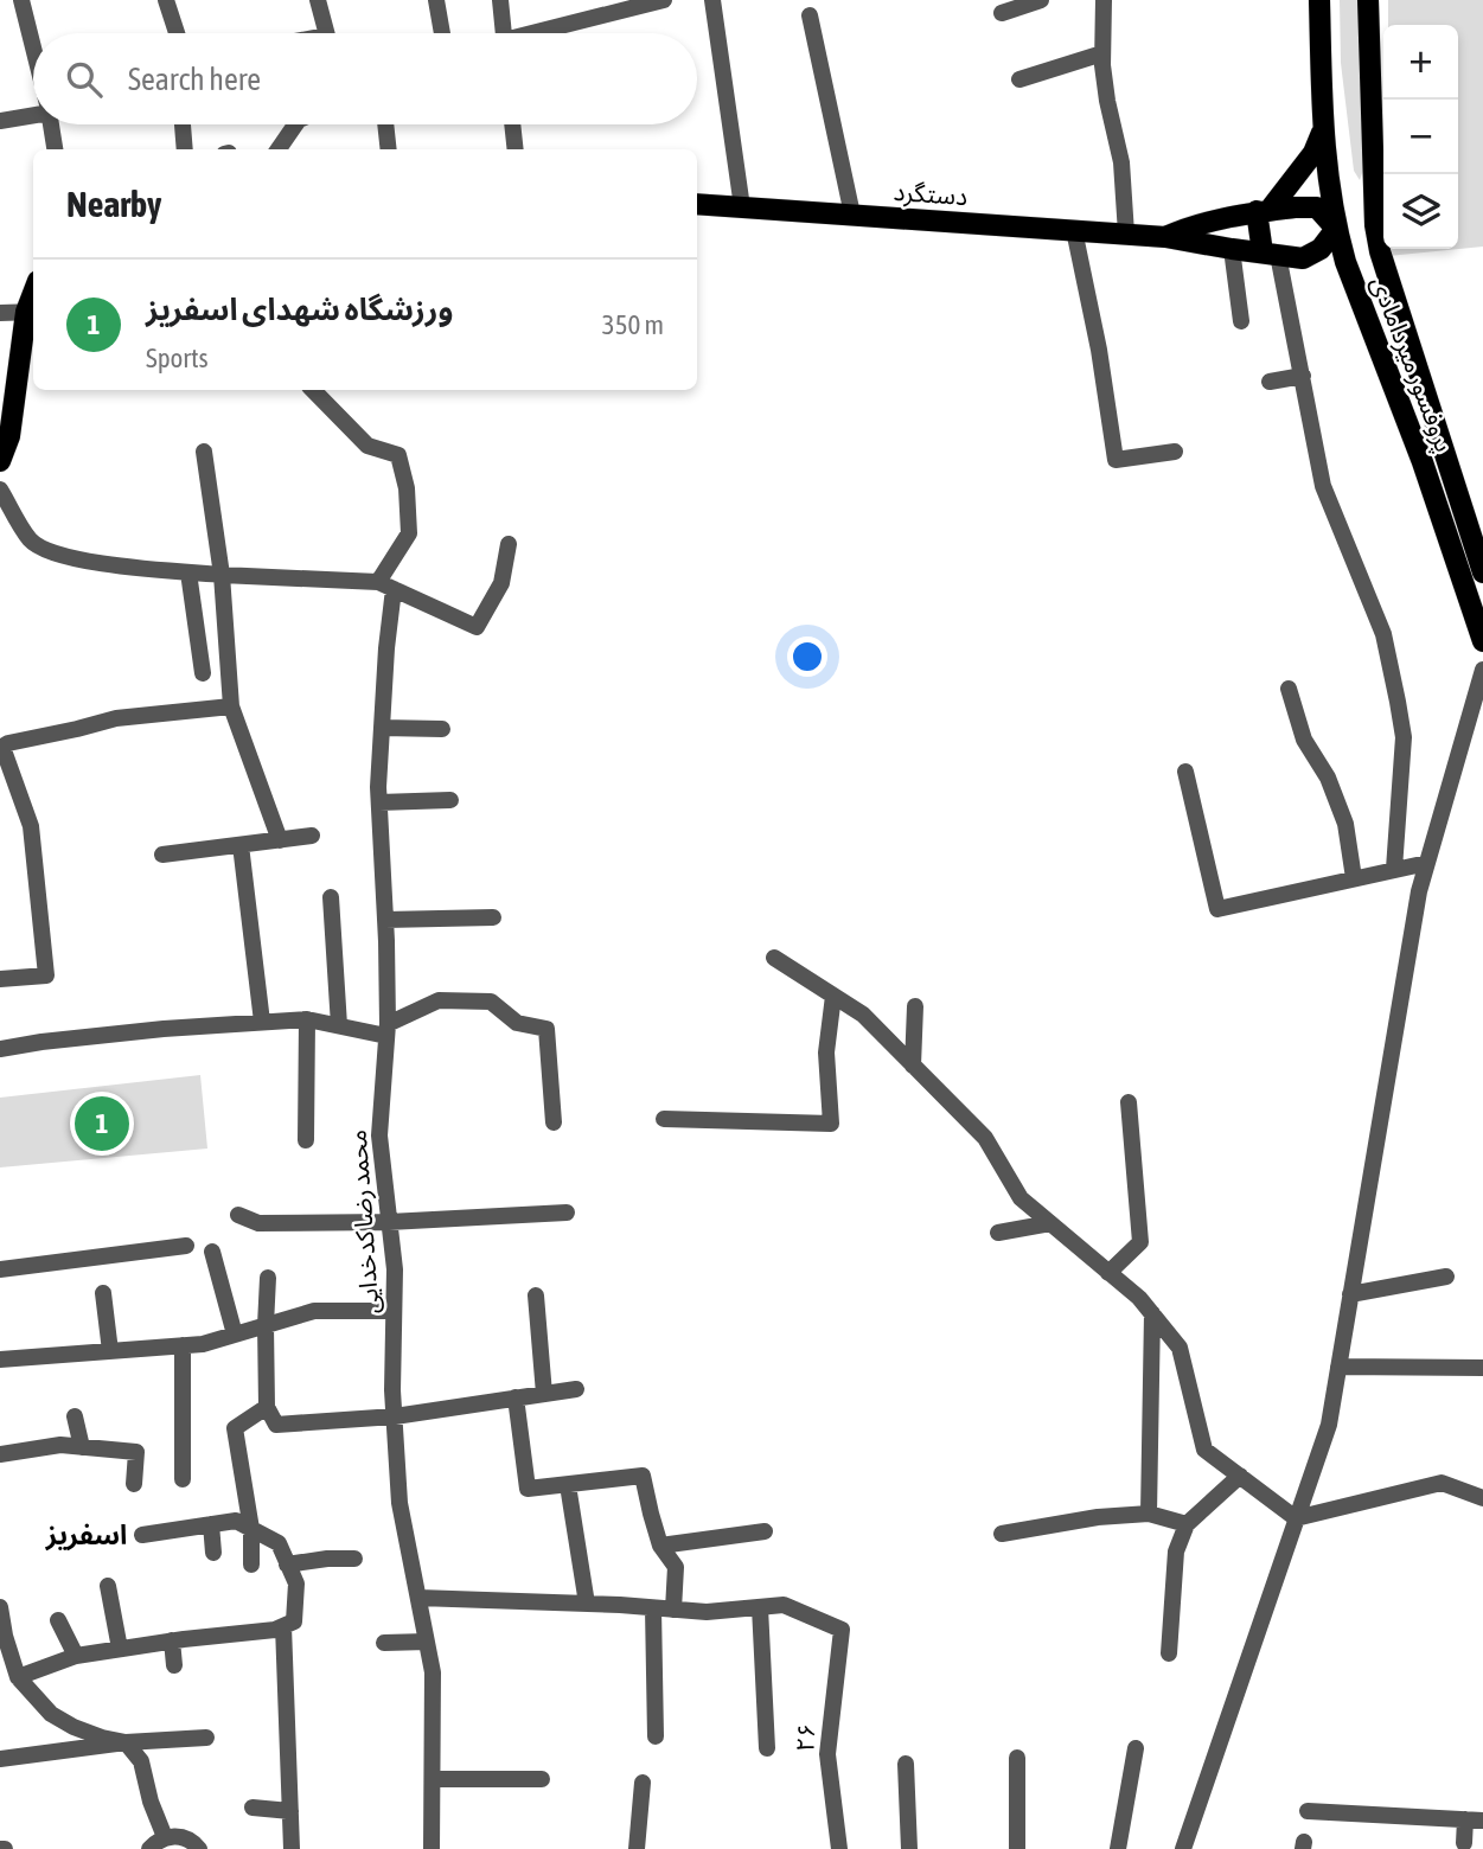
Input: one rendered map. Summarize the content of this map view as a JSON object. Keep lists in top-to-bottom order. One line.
{"streets":{"main road":["دستگرد","پروفسور میردامادی"],"street":["محمد رضا کدخدایی","۲۶"]},"crossings":[["دستگرد","پروفسور میردامادی"]],"districts":["اسفریز"],"page":{"map_buttons":["+","−"],"search":"Search here","heading":"Nearby","list":[{"mark":"1","name":"ورزشگاه شهدای اسفریز","note":"Sports","value":"350 m"}],"pins":"1"}}
